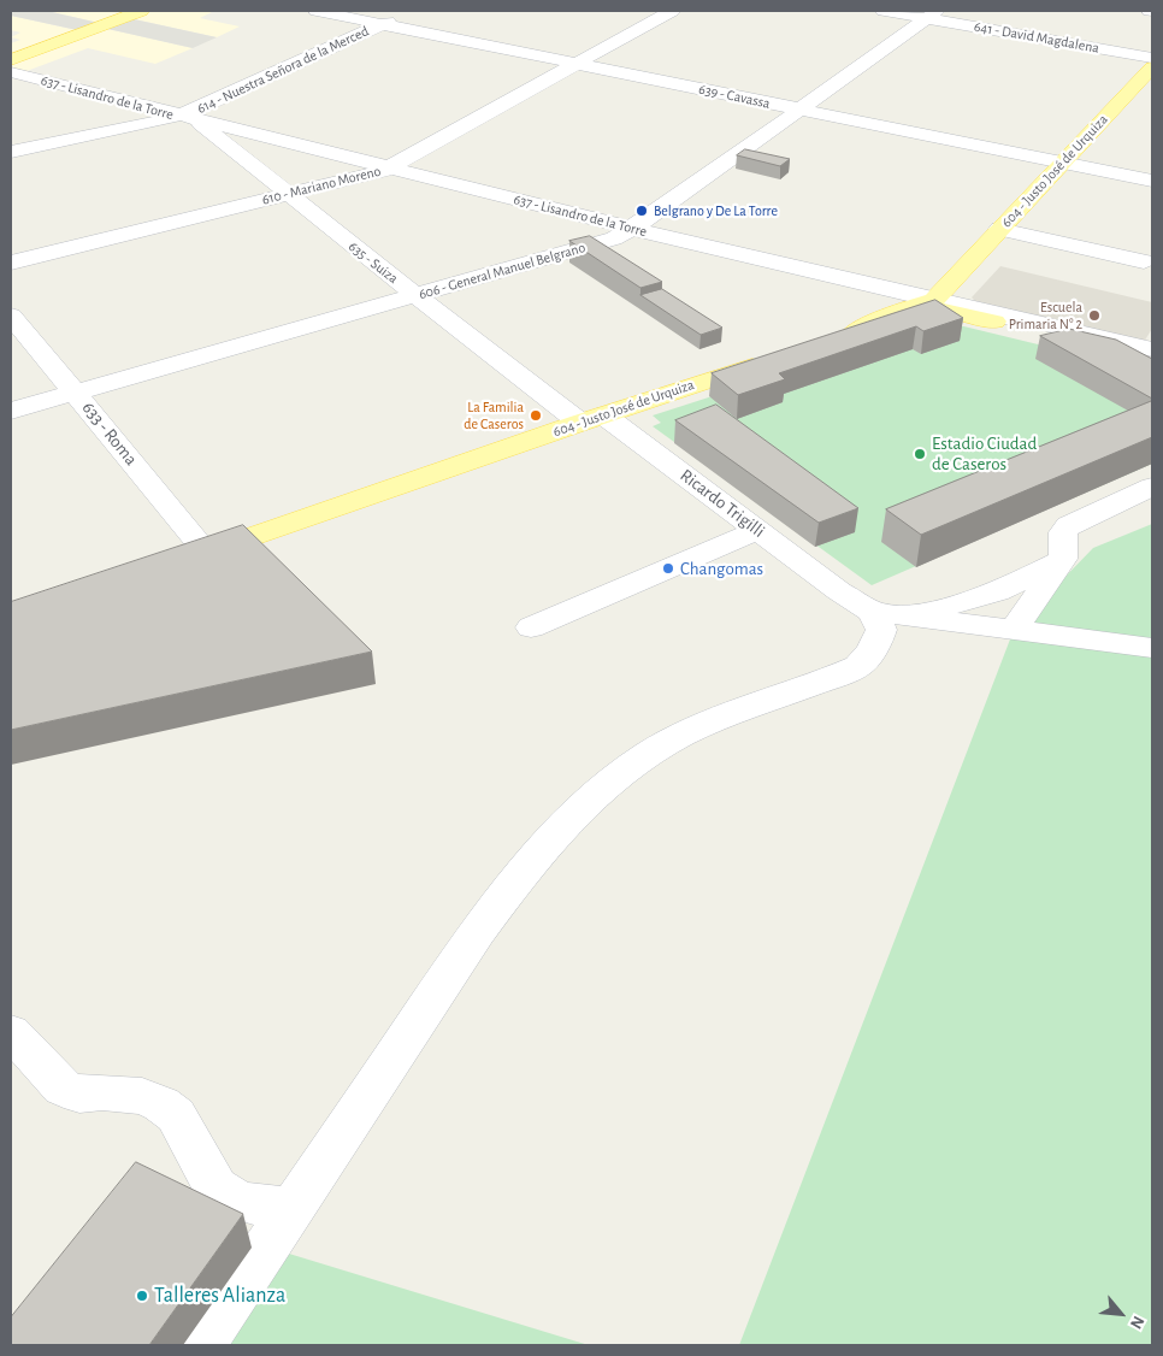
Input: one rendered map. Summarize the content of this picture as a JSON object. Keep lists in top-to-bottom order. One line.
{"streets":{"main road":["604 - Justo José de Urquiza"],"street":["641 - David Magdalena","614 - Nuestra Señora de la Merced","639 - Cavassa","637 - Lisandro de la Torre","610 - Mariano Moreno","635 - Suiza","606 - General Manuel Belgrano","633 - Roma","Ricardo Trigilli"]},"crossings":[["641 - David Magdalena","606 - General Manuel Belgrano"],["614 - Nuestra Señora de la Merced","639 - Cavassa"],["614 - Nuestra Señora de la Merced","637 - Lisandro de la Torre"],["639 - Cavassa","604 - Justo José de Urquiza"],["639 - Cavassa","610 - Mariano Moreno"],["639 - Cavassa","606 - General Manuel Belgrano"],["637 - Lisandro de la Torre","604 - Justo José de Urquiza"],["637 - Lisandro de la Torre","610 - Mariano Moreno"],["637 - Lisandro de la Torre","635 - Suiza"],["637 - Lisandro de la Torre","606 - General Manuel Belgrano"],["604 - Justo José de Urquiza","635 - Suiza"],["604 - Justo José de Urquiza","633 - Roma"],["604 - Justo José de Urquiza","Ricardo Trigilli"],["610 - Mariano Moreno","635 - Suiza"],["635 - Suiza","606 - General Manuel Belgrano"],["635 - Suiza","Ricardo Trigilli"],["606 - General Manuel Belgrano","633 - Roma"]],"places":["Belgrano y De La Torre","Escuela Primaria N° 2","La Familia de Caseros","Estadio Ciudad de Caseros","Changomas","Talleres Alianza"],"north":"bottom right"}
